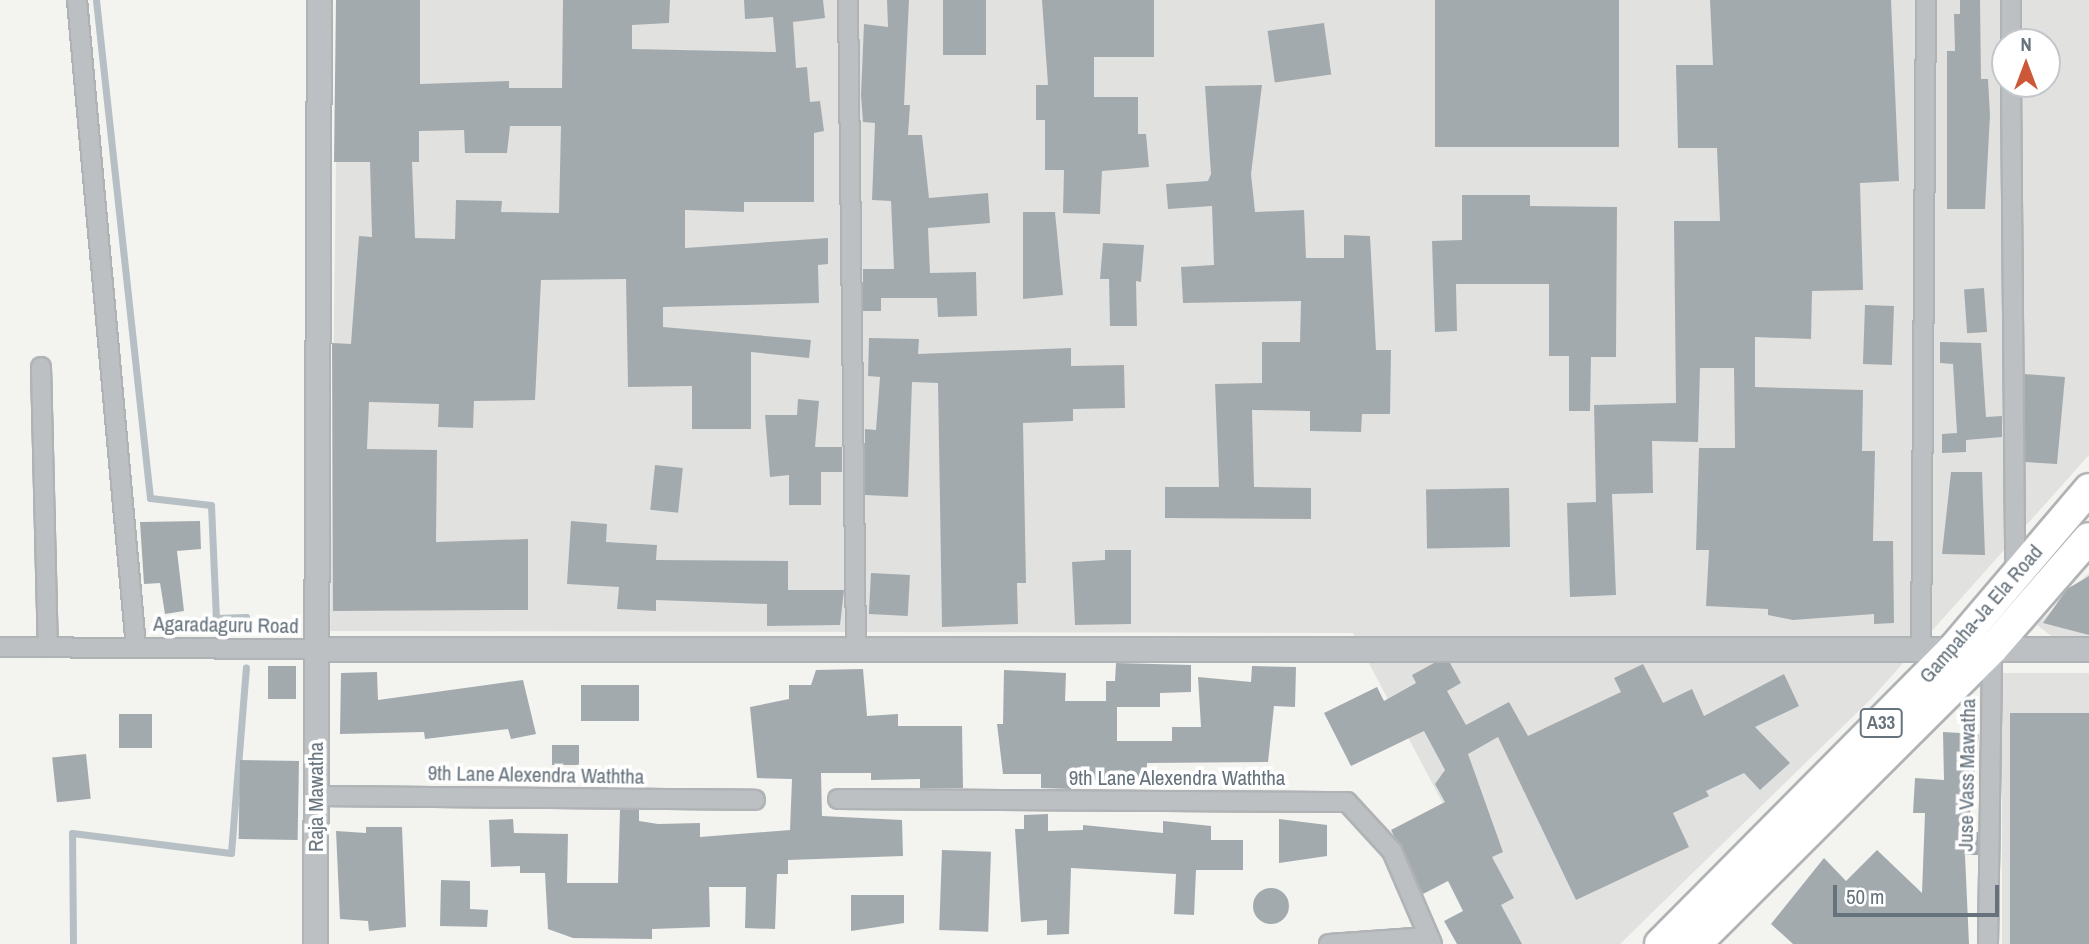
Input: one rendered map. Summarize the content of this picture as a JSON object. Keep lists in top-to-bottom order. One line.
{"streets":{"highway":["Gampaha-Ja Ela Road","A33"],"street":["Agaradaguru Road","9th Lane Alexendra Waththa","Juse Vass Mawatha","Raja Mawatha"]},"crossings":[["Gampaha-Ja Ela Road","Juse Vass Mawatha"],["Agaradaguru Road","Raja Mawatha"],["9th Lane Alexendra Waththa","Raja Mawatha"]],"scale_bar":"50 m","north":"top"}
